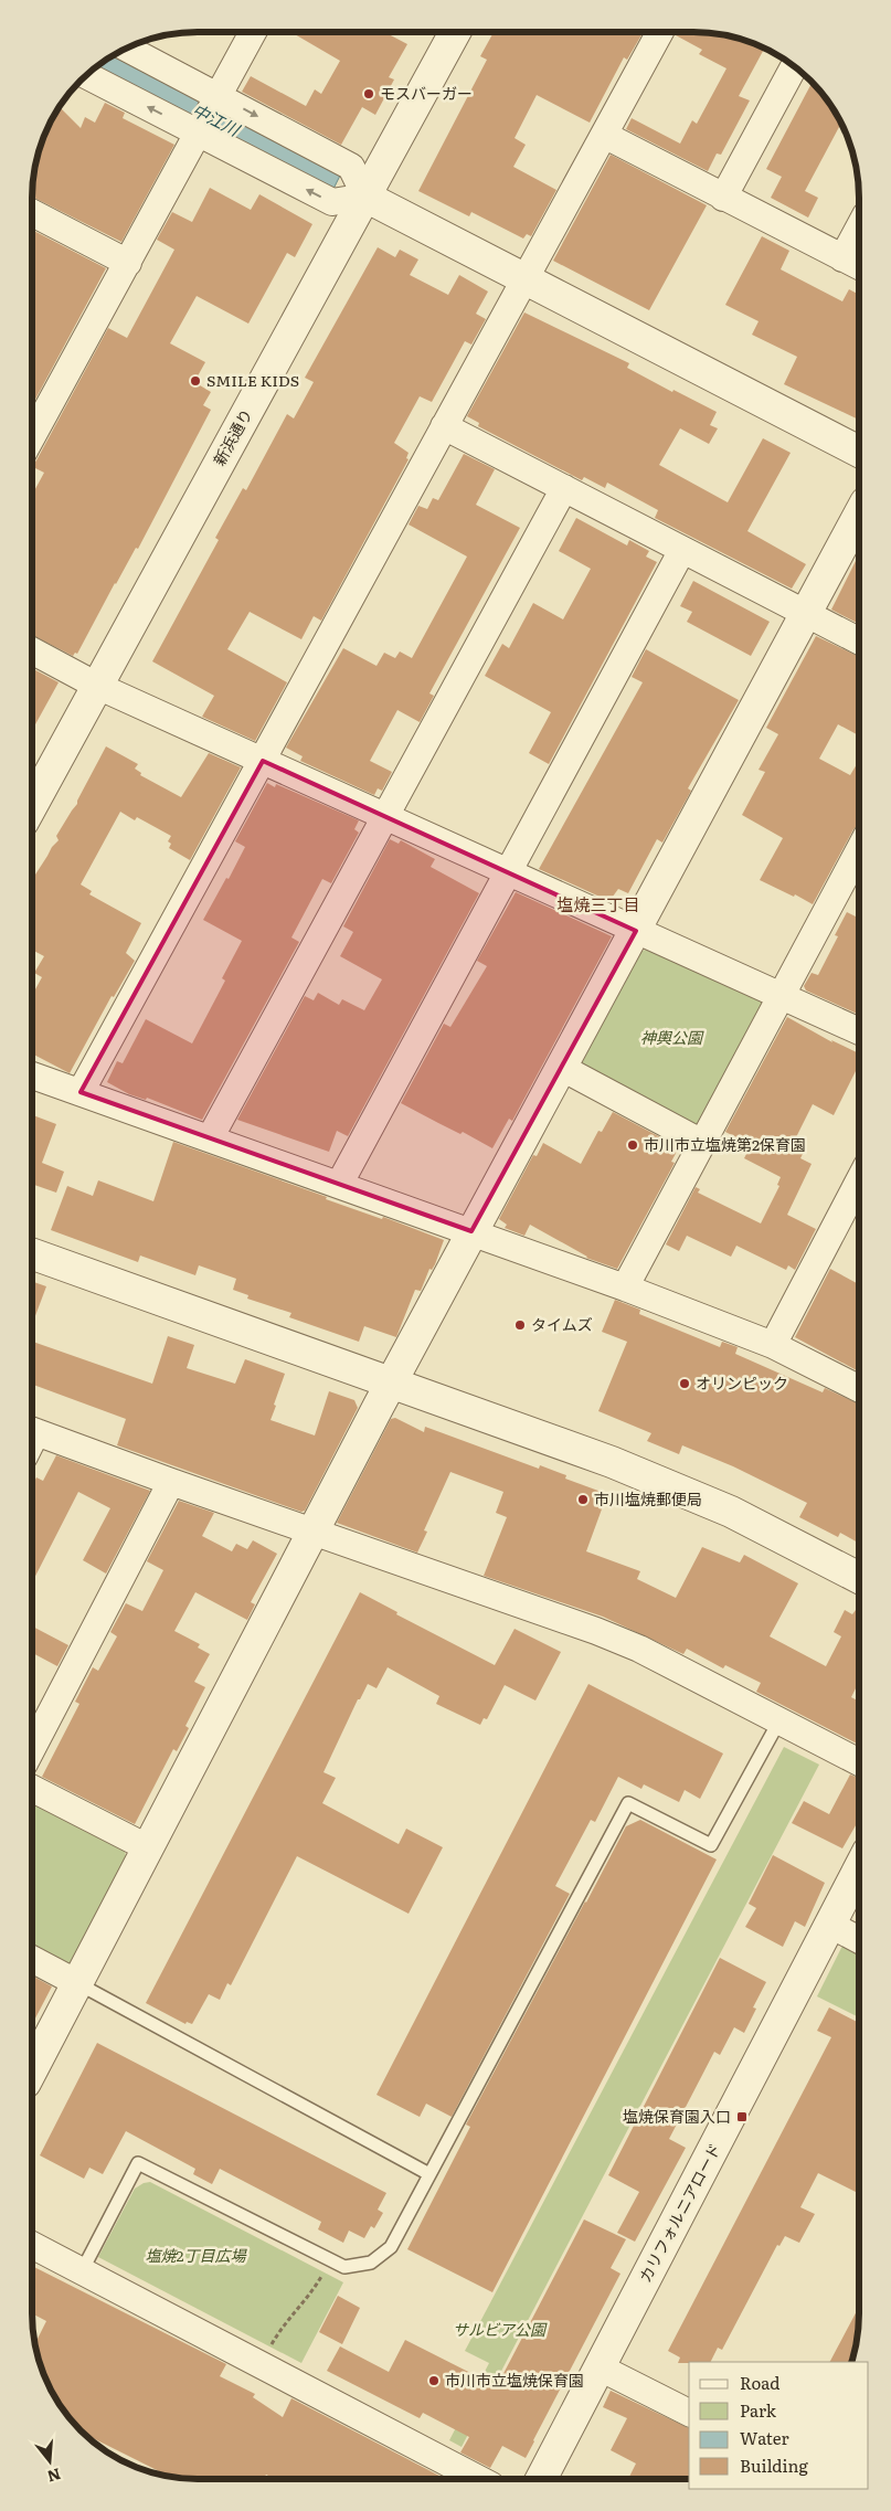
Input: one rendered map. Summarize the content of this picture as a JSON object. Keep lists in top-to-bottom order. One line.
{"streets":{"street":["新浜通り","カリフォルニアロード"]},"districts":["塩焼三丁目"],"water":["中江川"],"parks":["神輿公園","塩焼2丁目広場","サルビア公園"],"places":{"other":["モスバーガー","SMILE KIDS","市川市立塩焼第2保育園","タイムズ","オリンピック","市川塩焼郵便局","市川市立塩焼保育園"],"transit":["塩焼保育園入口"]},"legend":["Road","Park","Water","Building"],"north":"bottom"}
